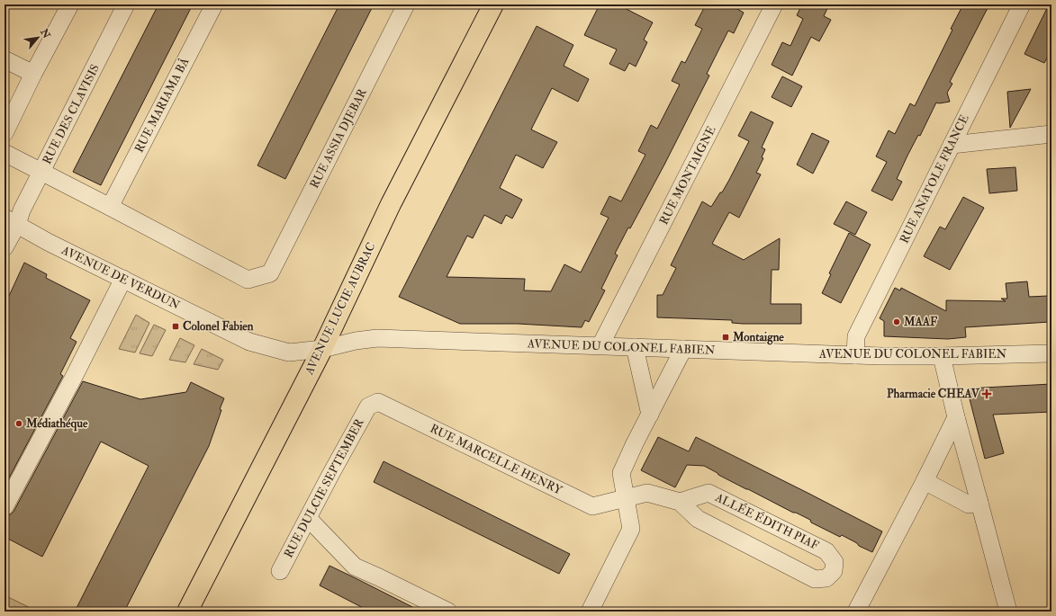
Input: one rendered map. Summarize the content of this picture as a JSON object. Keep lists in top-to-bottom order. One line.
{"streets":{"main road":["AVENUE LUCIE AUBRAC"],"street":["RUE MARIAMA BÂ","RUE DES CLAVISIS","RUE ASSIA DJEBAR","RUE MONTAIGNE","RUE ANATOLE FRANCE","AVENUE DE VERDUN","AVENUE DU COLONEL FABIEN","RUE MARCELLE HENRY","RUE DULCIE SEPTEMBER","ALLÉE ÉDITH PIAF"]},"crossings":[["RUE MARIAMA BÂ","RUE ASSIA DJEBAR"],["RUE DES CLAVISIS","AVENUE DE VERDUN"],["RUE MONTAIGNE","AVENUE DU COLONEL FABIEN"],["RUE ANATOLE FRANCE","AVENUE DU COLONEL FABIEN"],["AVENUE DE VERDUN","AVENUE LUCIE AUBRAC"],["AVENUE DE VERDUN","AVENUE DU COLONEL FABIEN"],["AVENUE LUCIE AUBRAC","AVENUE DU COLONEL FABIEN"],["RUE MARCELLE HENRY","RUE DULCIE SEPTEMBER"]],"places":{"other":["MAAF","Médiathéque"],"transit":["Colonel Fabien","Montaigne"],"health":["Pharmacie CHEAV"]},"north":"top right"}
